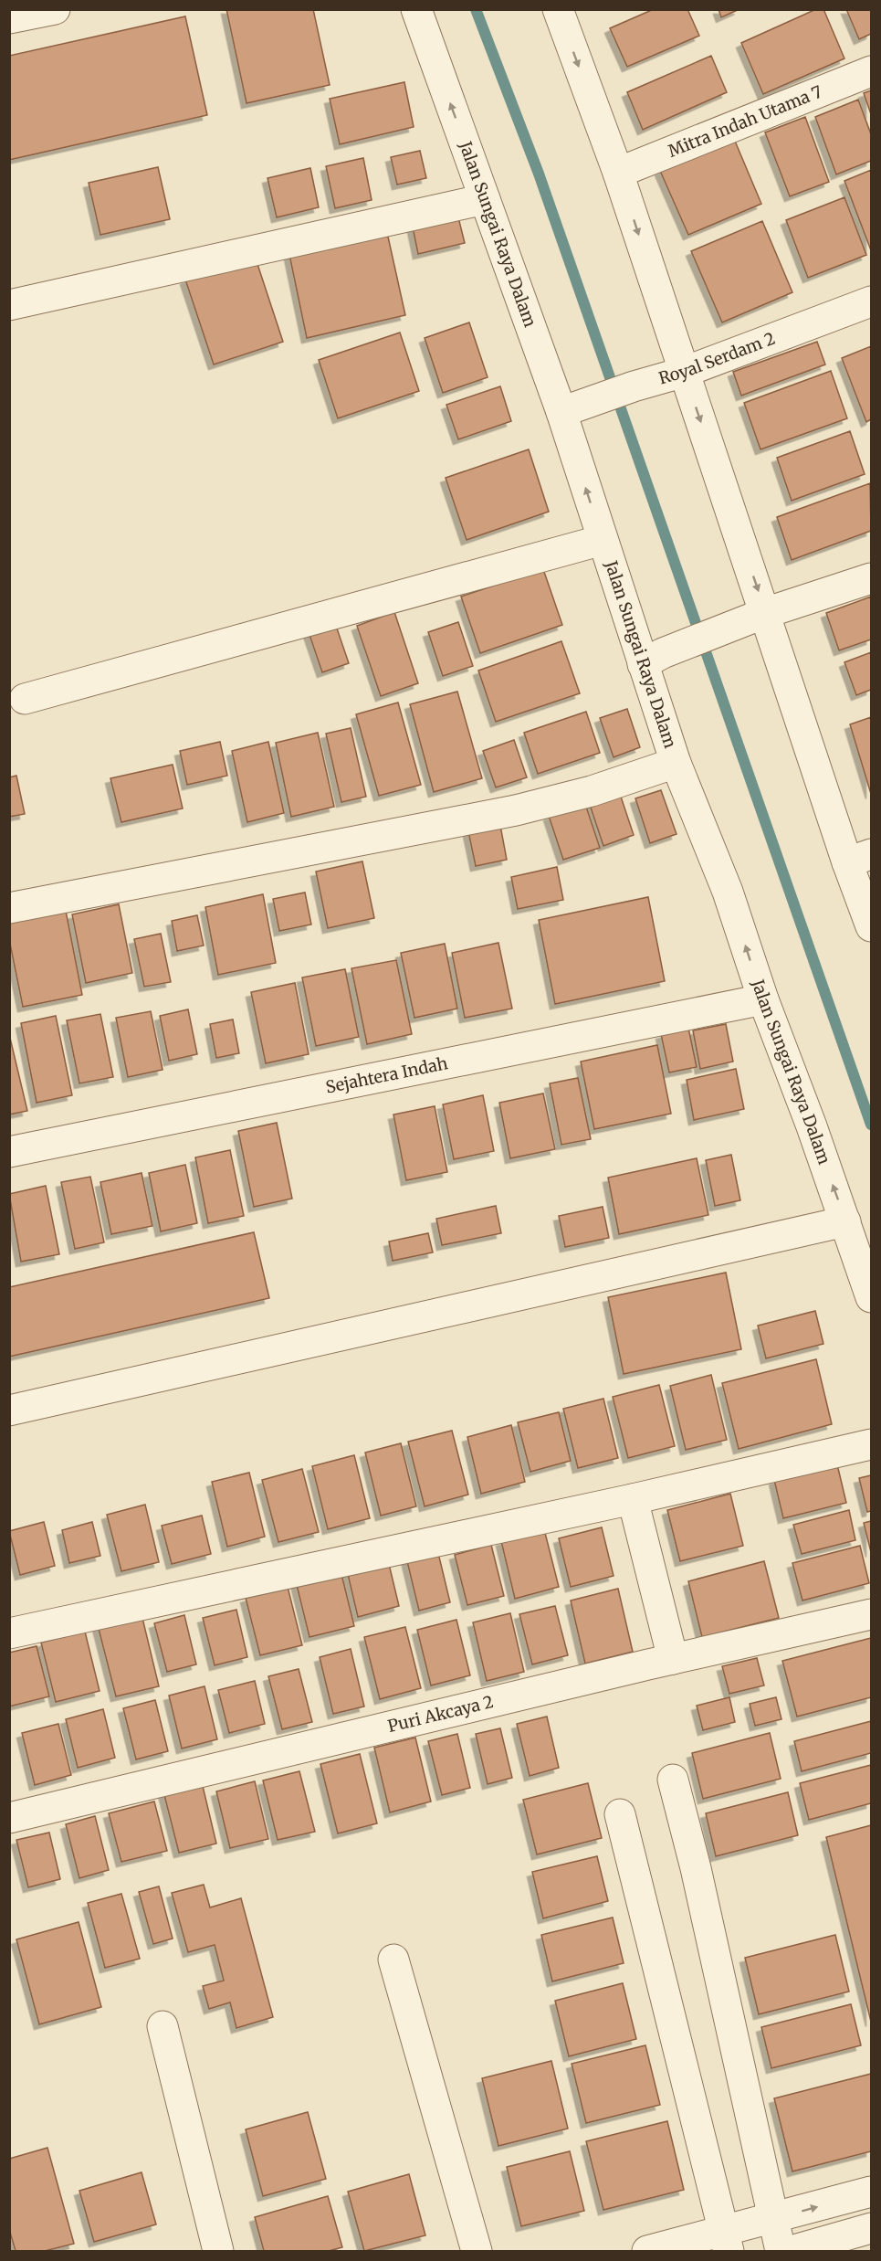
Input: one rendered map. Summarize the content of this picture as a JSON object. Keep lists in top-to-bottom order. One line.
{"streets":{"street":["Mitra Indah Utama 7","Jalan Sungai Raya Dalam","Royal Serdam 2","Sejahtera Indah","Puri Akcaya 2"]},"crossings":[["Jalan Sungai Raya Dalam","Royal Serdam 2"],["Jalan Sungai Raya Dalam","Sejahtera Indah"]]}
